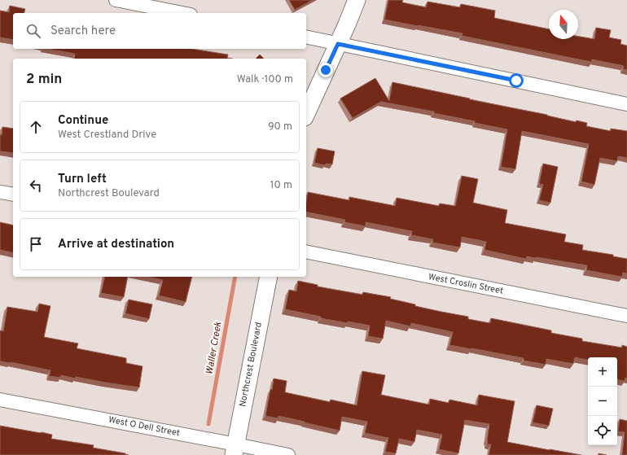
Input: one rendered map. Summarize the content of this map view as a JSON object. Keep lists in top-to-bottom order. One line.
{"streets":{"street":["West Croslin Street","Northcrest Boulevard","West O Dell Street"]},"crossings":[["Northcrest Boulevard","West O Dell Street"]],"water":["Waller Creek"],"north":"top","page":{"search":"Search here","heading":["2 min","Walk · 100 m"],"list":[["Continue","West Crestland Drive","90 m"],["Turn left","Northcrest Boulevard","10 m"],"Arrive at destination"],"map_buttons":["+","−"]}}
